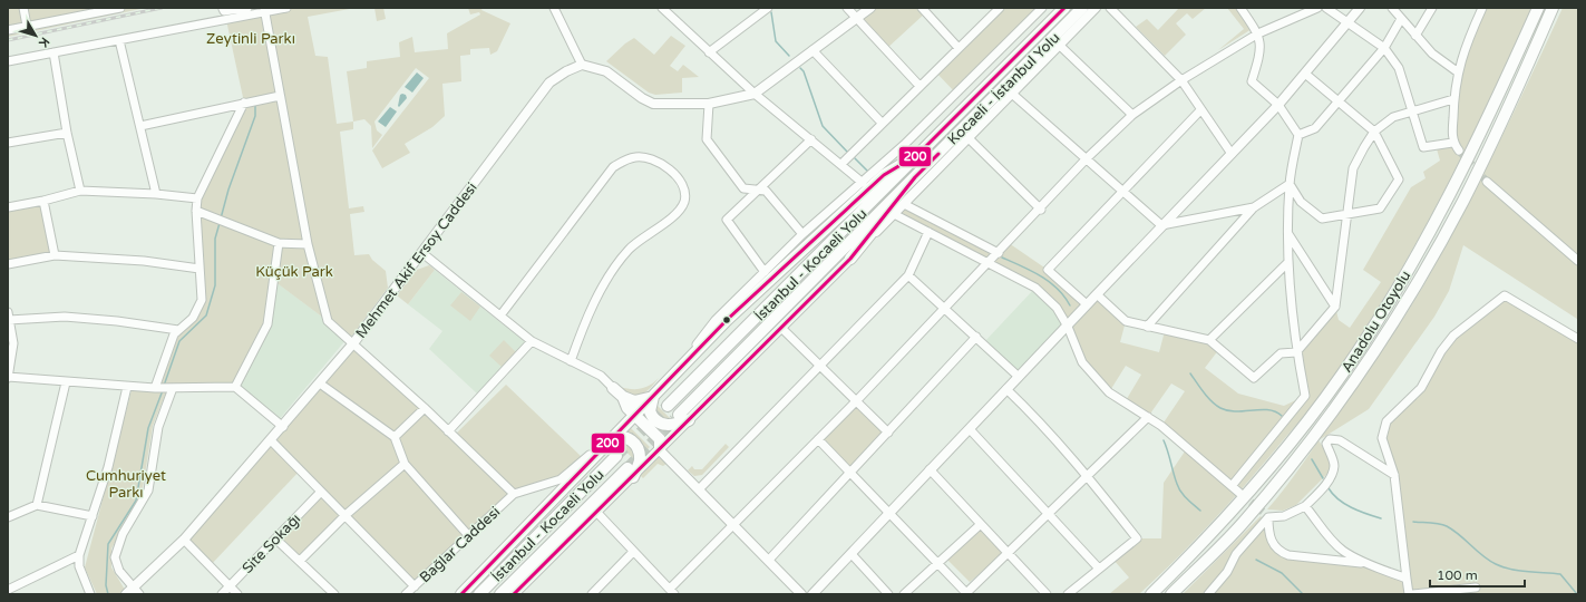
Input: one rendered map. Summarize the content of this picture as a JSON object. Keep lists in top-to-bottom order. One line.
{"streets":{"highway":["Kocaeli - İstanbul Yolu","İstanbul - Kocaeli Yolu","Anadolu Otoyolu"],"main road":["Mehmet Akif Ersoy Caddesi"],"street":["Site Sokağı","Bağlar Caddesi"]},"parks":["Zeytinli Parkı","Küçük Park","Cumhuriyet Parkı"],"lines":["transit line 200"],"scale_bar":"100 m","north":"bottom right"}
